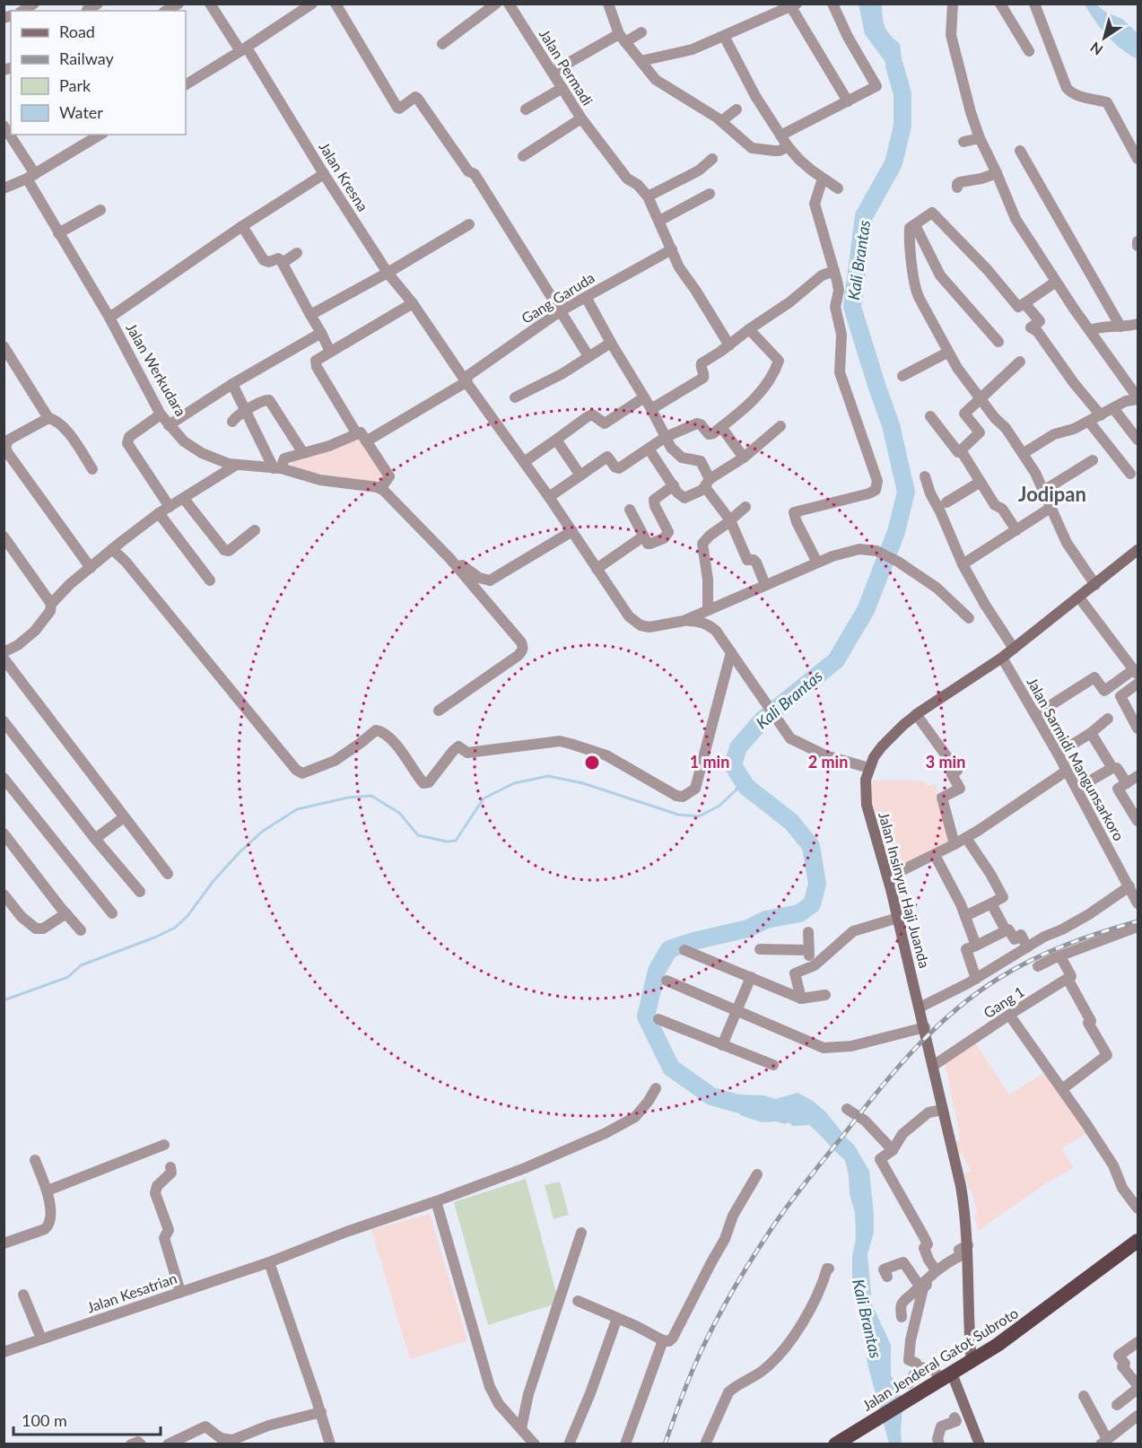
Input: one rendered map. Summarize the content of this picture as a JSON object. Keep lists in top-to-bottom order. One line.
{"streets":{"highway":["Jalan Jenderal Gatot Subroto"],"main road":["Jalan Insinyur Haji Juanda"],"street":["Jalan Permadi","Jalan Kresna","Gang Garuda","Jalan Werkudara","Jalan Sarmidi Mangunsarkoro","Gang 1","Jalan Kesatrian"]},"crossings":[["Jalan Kresna","Gang Garuda"],["Jalan Sarmidi Mangunsarkoro","Jalan Insinyur Haji Juanda"],["Jalan Insinyur Haji Juanda","Gang 1"],["Jalan Insinyur Haji Juanda","Jalan Jenderal Gatot Subroto"]],"districts":["Jodipan"],"water":["Kali Brantas"],"legend":["Road","Railway","Park","Water"],"scale_bar":"100 m","north":"bottom left","rings":["1 min","2 min","3 min"]}
